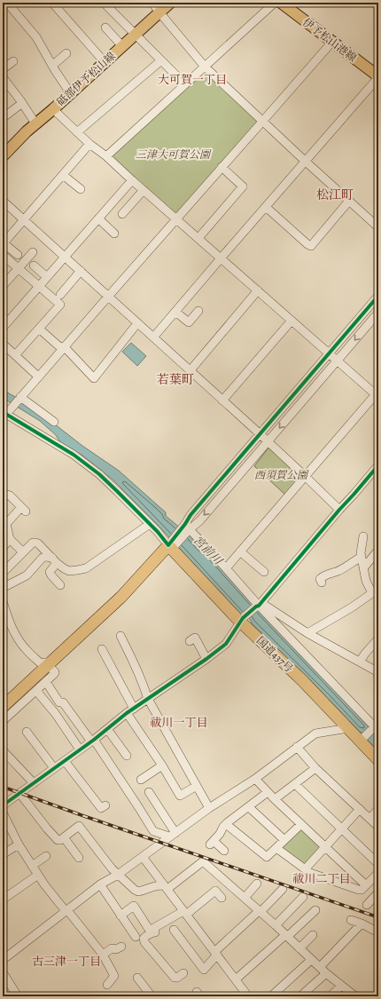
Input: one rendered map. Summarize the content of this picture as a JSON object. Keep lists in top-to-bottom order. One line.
{"streets":{"highway":["国道437号"],"main road":["伊予松山港線","砥部伊予松山線"]},"districts":["大可賀一丁目","松江町","若葉町","祓川一丁目","祓川二丁目","古三津一丁目"],"water":["宮前川"],"parks":["三津大可賀公園","西須賀公園"]}
